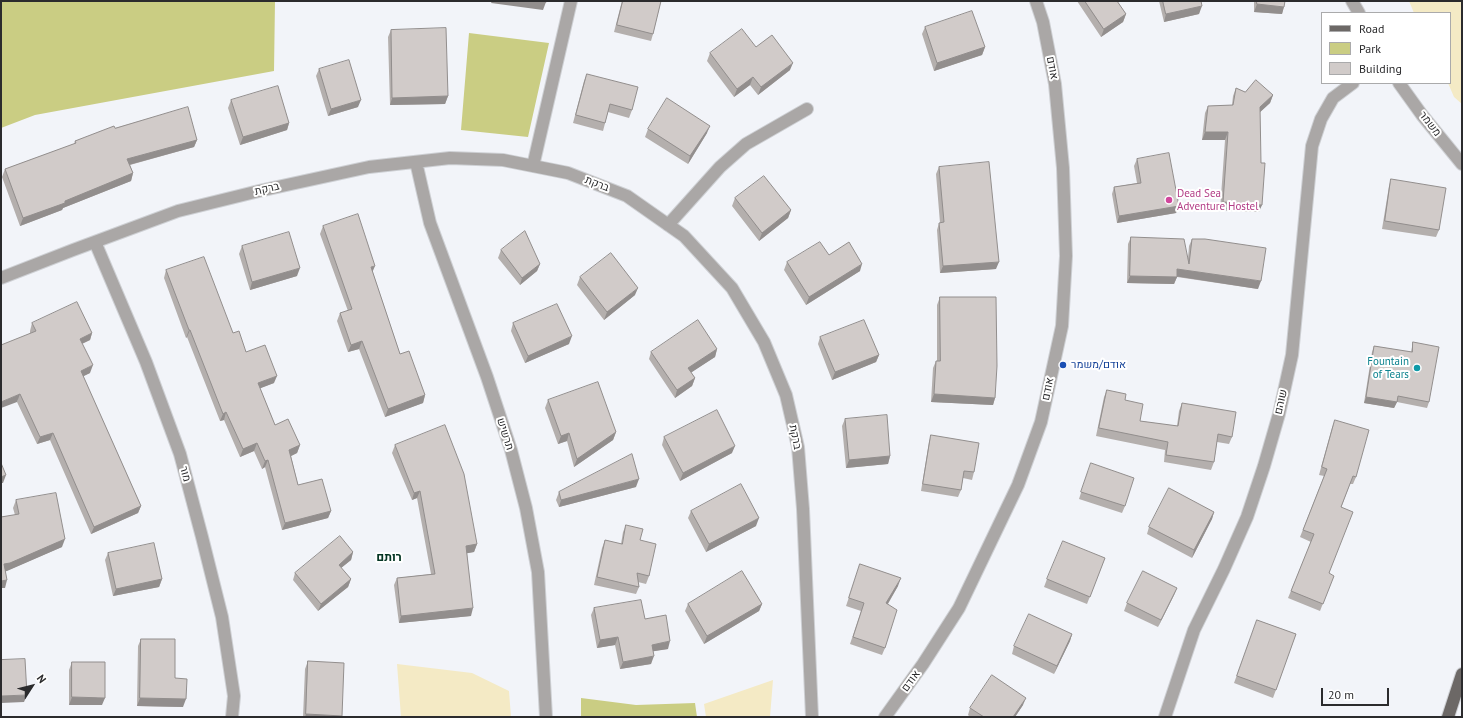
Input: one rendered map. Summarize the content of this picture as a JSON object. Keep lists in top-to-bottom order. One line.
{"streets":{"street":["אודם","משמר","ברקת","שוהם","תרשיש","מור"]},"crossings":[["ברקת","תרשיש"],["ברקת","מור"]],"districts":["רותם"],"places":["Dead Sea Adventure Hostel","אודם/משמר","Fountain of Tears"],"legend":["Road","Park","Building"],"scale_bar":"20 m","north":"top right"}
